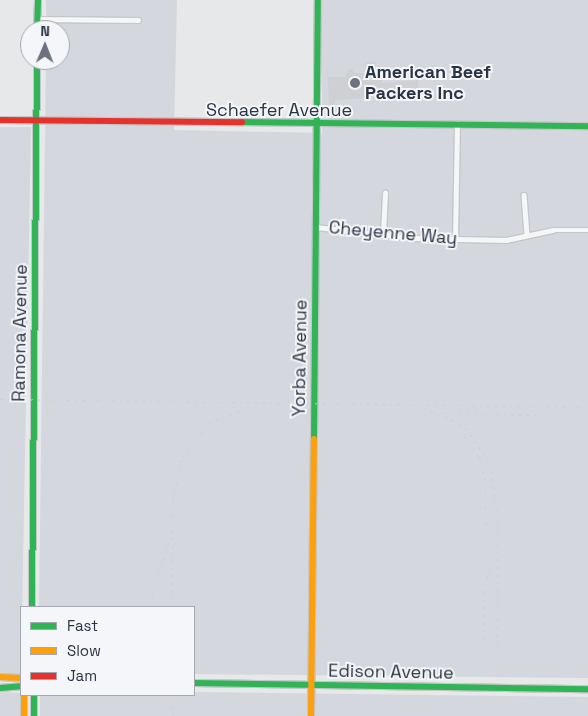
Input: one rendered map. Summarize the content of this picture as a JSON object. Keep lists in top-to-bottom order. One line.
{"streets":{"street":["Schaefer Avenue","Cheyenne Way","Ramona Avenue","Yorba Avenue","Edison Avenue"]},"crossings":[["Schaefer Avenue","Ramona Avenue"],["Schaefer Avenue","Yorba Avenue"],["Cheyenne Way","Yorba Avenue"],["Yorba Avenue","Edison Avenue"]],"places":["American Beef Packers Inc"],"legend":["Fast","Slow","Jam"],"north":"top"}
